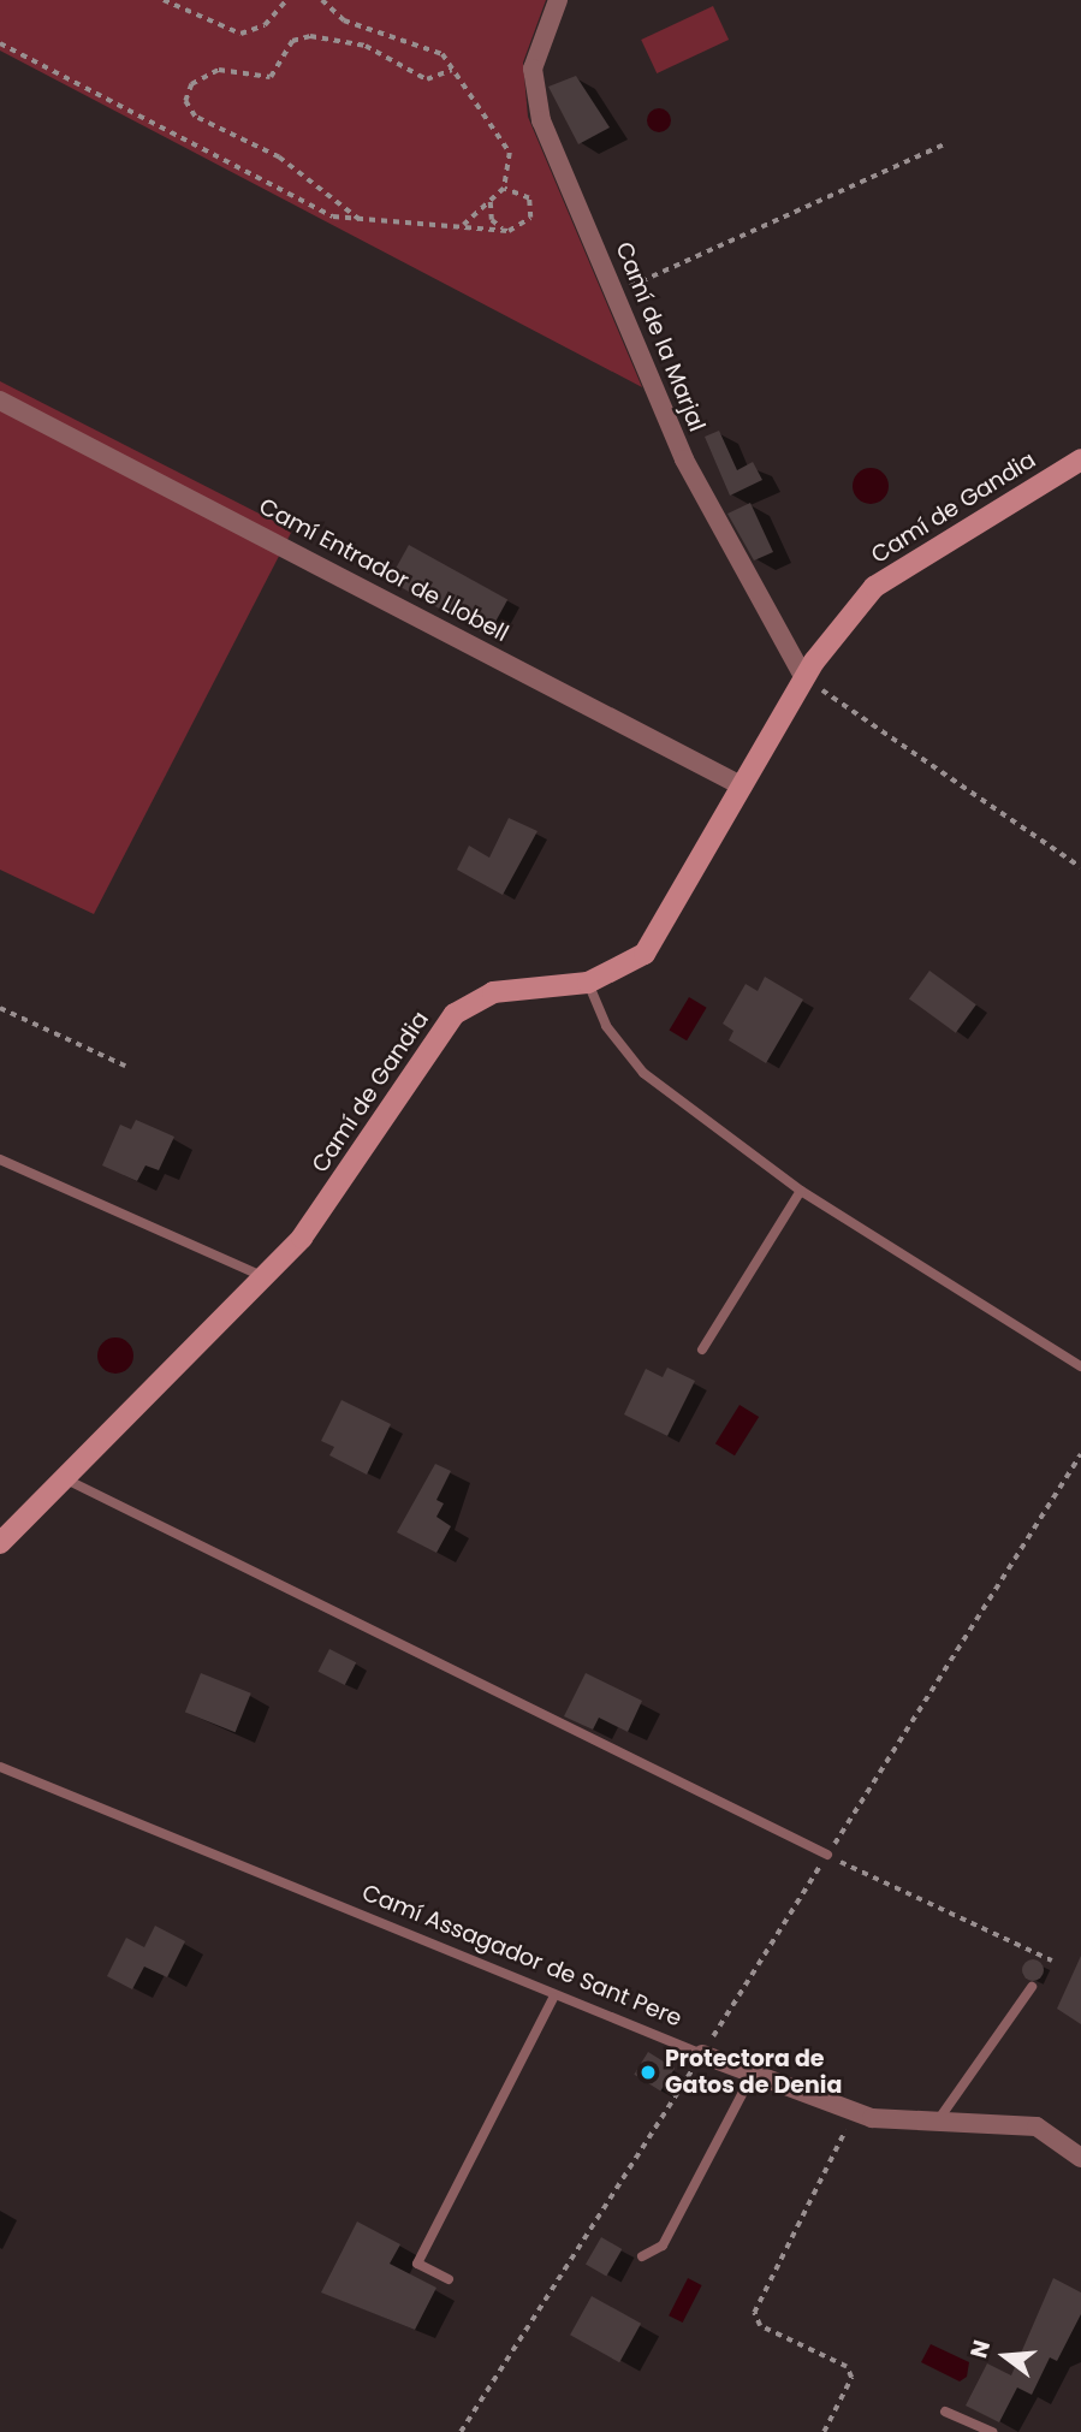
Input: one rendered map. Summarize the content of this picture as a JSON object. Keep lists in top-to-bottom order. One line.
{"streets":{"main road":["Camí de Gandia"],"street":["Camí de la Marjal","Camí Entrador de Llobell","Camí Assagador de Sant Pere"]},"crossings":[["Camí de la Marjal","Camí de Gandia"],["Camí de Gandia","Camí Entrador de Llobell"]],"places":["Protectora de Gatos de Denia"],"north":"left"}
